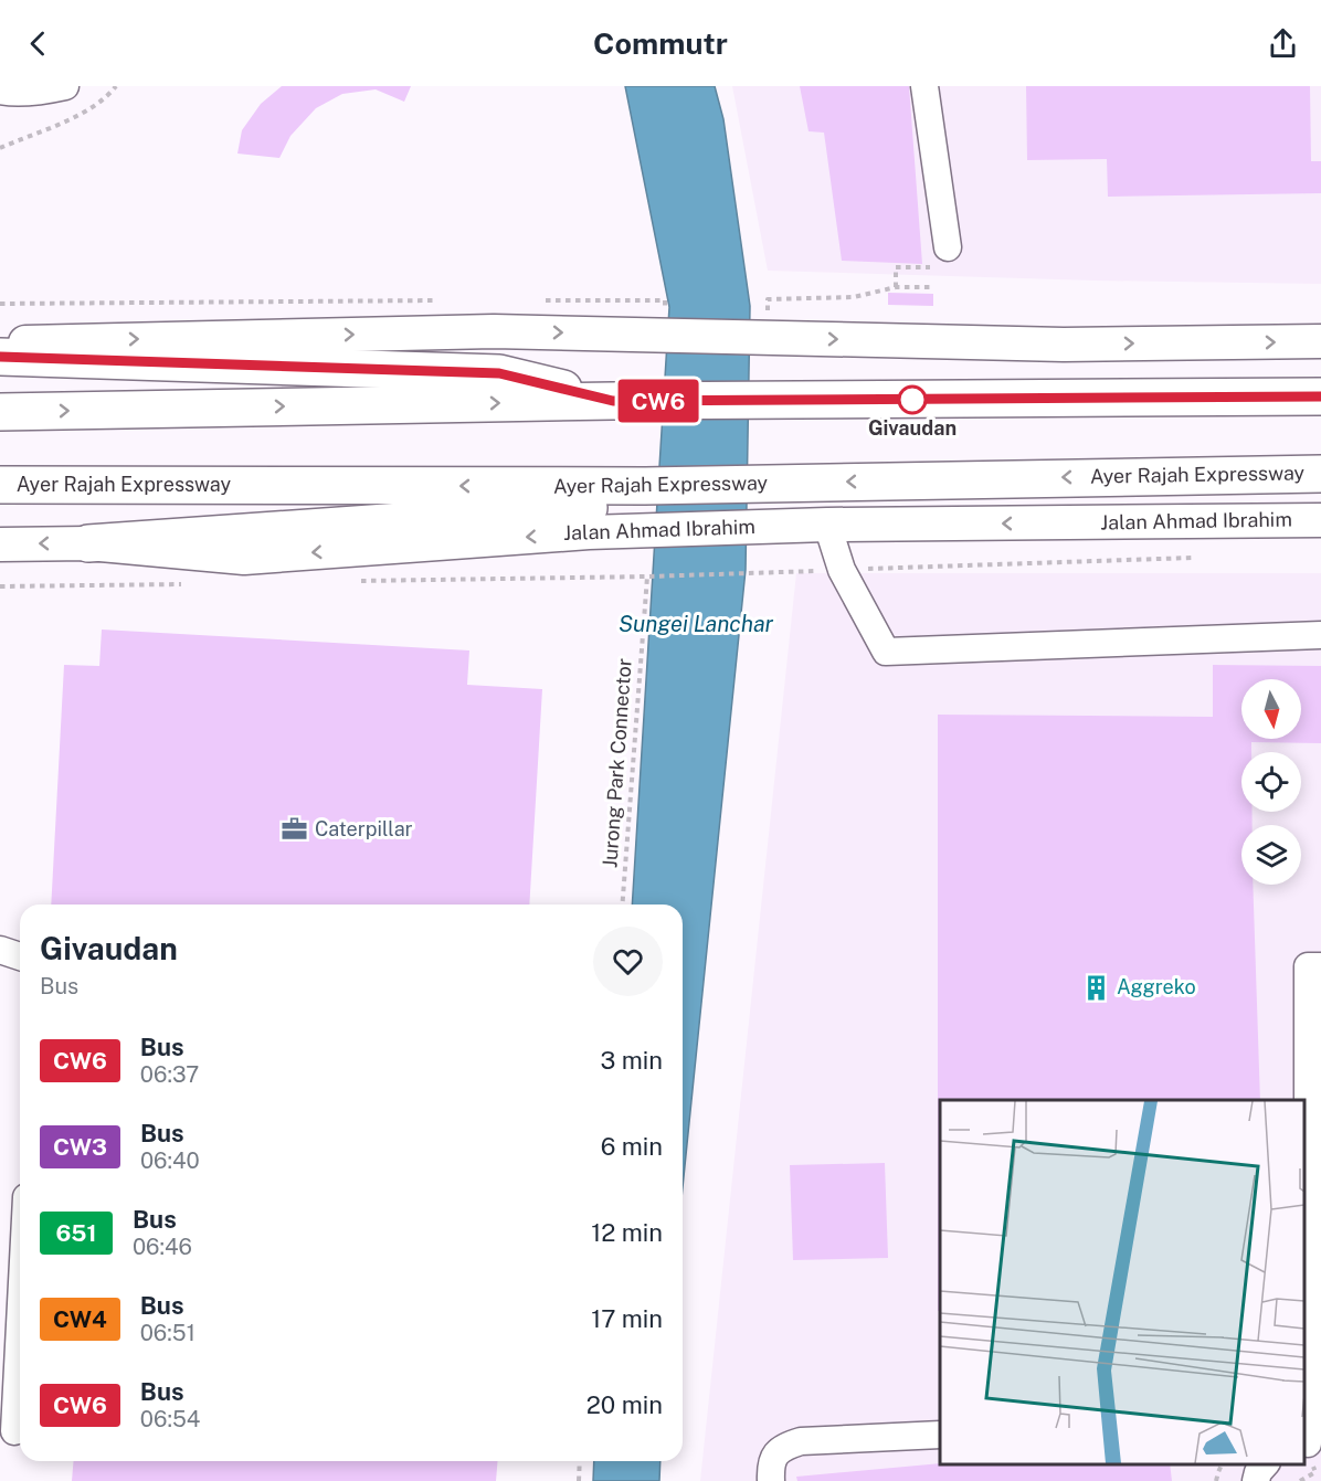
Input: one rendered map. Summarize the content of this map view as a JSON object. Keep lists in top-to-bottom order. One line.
{"streets":{"highway":["Ayer Rajah Expressway"],"main road":["Jalan Ahmad Ibrahim"],"path":["Jurong Park Connector"]},"water":["Sungei Lanchar"],"places":{"other":["Givaudan"],"office":["Caterpillar"],"building":["Aggreko"]},"lines":["bus line CW6"],"north":"bottom","page":{"header":"Commutr","on_map":"CW6","heading":["Givaudan","Bus"],"list":[{"mark":"CW6","name":"Bus","note":"06:37","value":"3 min"},{"mark":"CW3","name":"Bus","note":"06:40","value":"6 min"},{"mark":"651","name":"Bus","note":"06:46","value":"12 min"},{"mark":"CW4","name":"Bus","note":"06:51","value":"17 min"},{"mark":"CW6","name":"Bus","note":"06:54","value":"20 min"}]}}
